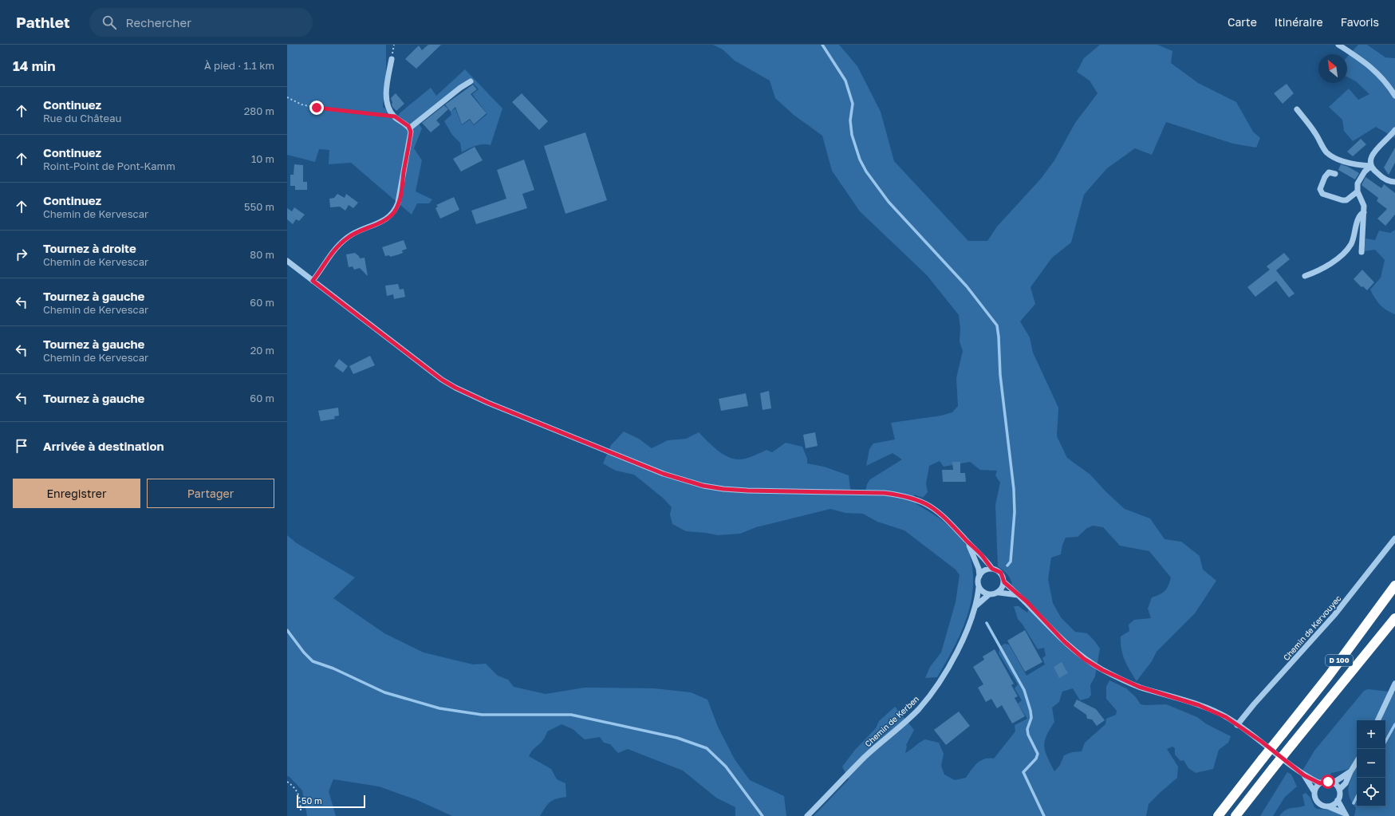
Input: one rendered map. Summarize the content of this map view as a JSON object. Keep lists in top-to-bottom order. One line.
{"streets":{"highway":["D 100"],"street":["Chemin de Kervouyec","Chemin de Kerben"]},"scale_bar":"50 m","north":"top left","page":{"header":"Pathlet","search":"Rechercher","nav":["Carte","Itinéraire","Favoris"],"heading":["14 min","À pied · 1.1 km"],"list":[["Continuez","Rue du Château","280 m"],["Continuez","Roint-Point de Pont-Kamm","10 m"],["Continuez","Chemin de Kervescar","550 m"],["Tournez à droite","Chemin de Kervescar","80 m"],["Tournez à gauche","Chemin de Kervescar","60 m"],["Tournez à gauche","Chemin de Kervescar","20 m"],["Tournez à gauche","60 m"],"Arrivée à destination"],"buttons":["Enregistrer","Partager"],"map_buttons":["+","−"],"scale":"50 m"}}
